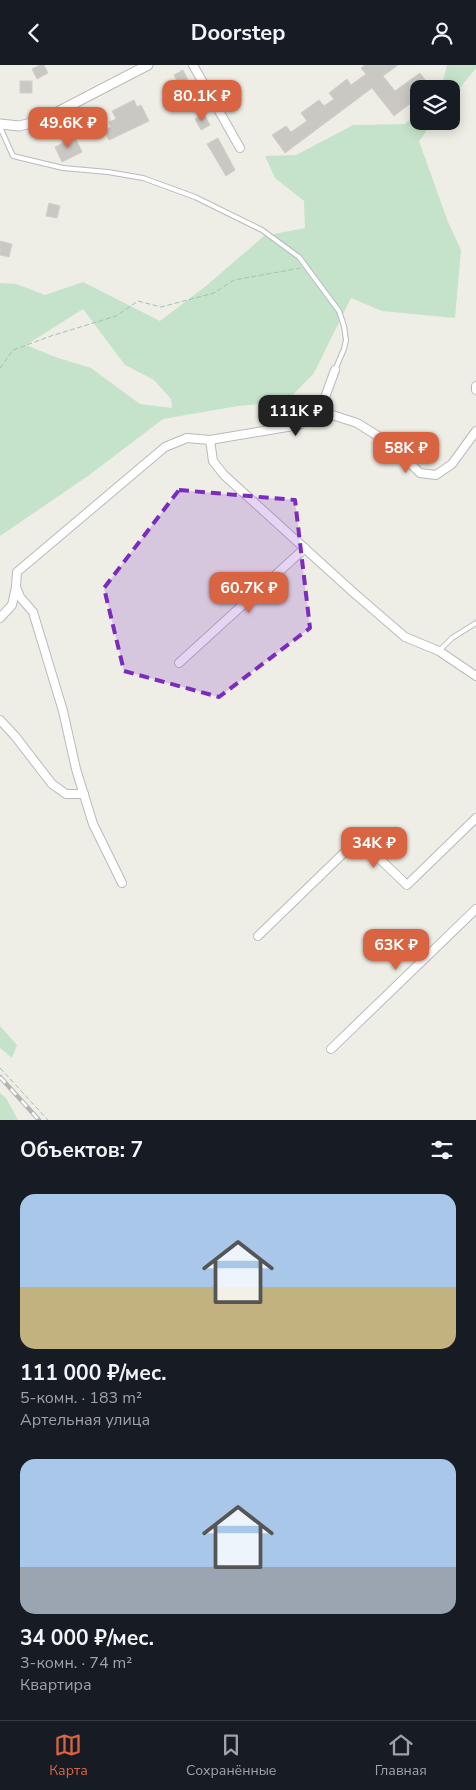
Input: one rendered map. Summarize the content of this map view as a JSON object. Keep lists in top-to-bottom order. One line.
{"page":{"header":"Doorstep","price":["80.1K ₽","49.6K ₽","111K ₽","58K ₽","60.7K ₽","34K ₽","63K ₽"],"heading":"Объектов: 7","list":[{"name":"111 000 ₽/мес.","note":"5-комн. · 183 m² · Артельная улица"},{"name":"34 000 ₽/мес.","note":"3-комн. · 74 m² · Квартира"}],"tabs":["Карта","Сохранённые","Главная"]}}
